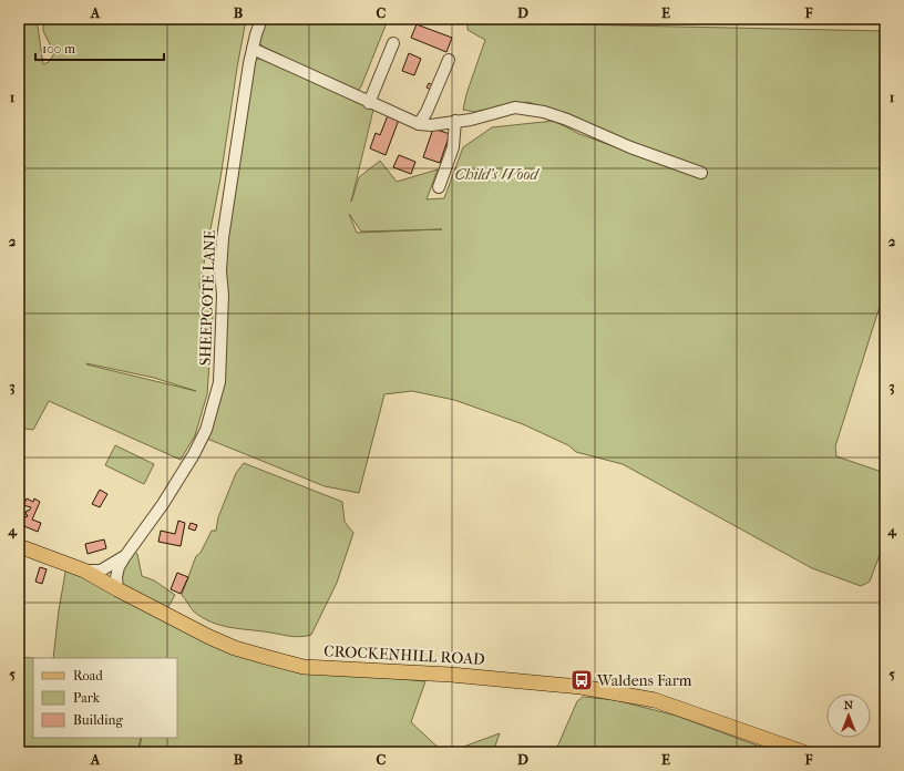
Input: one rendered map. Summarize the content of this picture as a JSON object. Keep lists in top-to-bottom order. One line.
{"streets":{"main road":["CROCKENHILL ROAD"],"street":["SHEEPCOTE LANE"]},"crossings":[["SHEEPCOTE LANE","CROCKENHILL ROAD"]],"parks":["Child's Wood"],"places":{"bus stop":["Waldens Farm"]},"legend":["Road","Park","Building"],"scale_bar":"100 m","north":"top","grid":{"columns":["A","B","C","D","E","F"],"rows":["1","2","3","4","5"]}}
